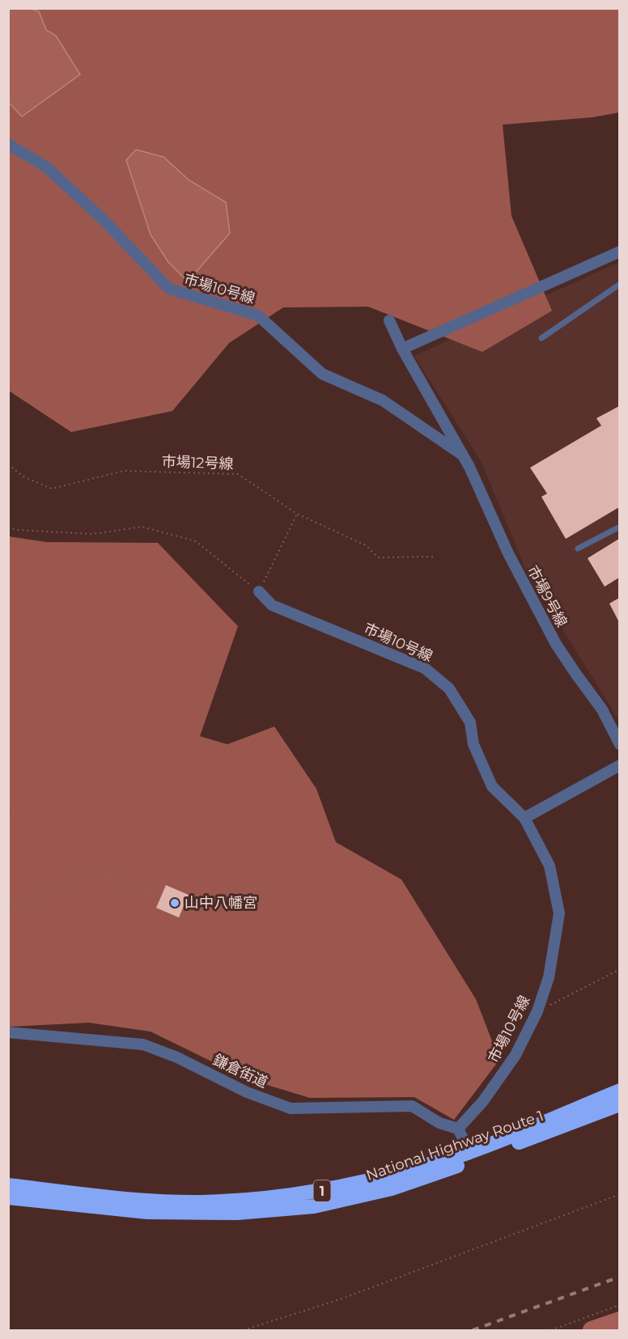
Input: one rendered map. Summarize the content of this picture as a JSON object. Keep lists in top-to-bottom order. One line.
{"streets":{"highway":["National Highway Route 1","1"],"street":["市場10号線","市場9号線","鎌倉街道"],"path":["市場12号線"]},"crossings":[["市場10号線","市場9号線"],["市場10号線","鎌倉街道"]],"places":["山中八幡宮"]}
